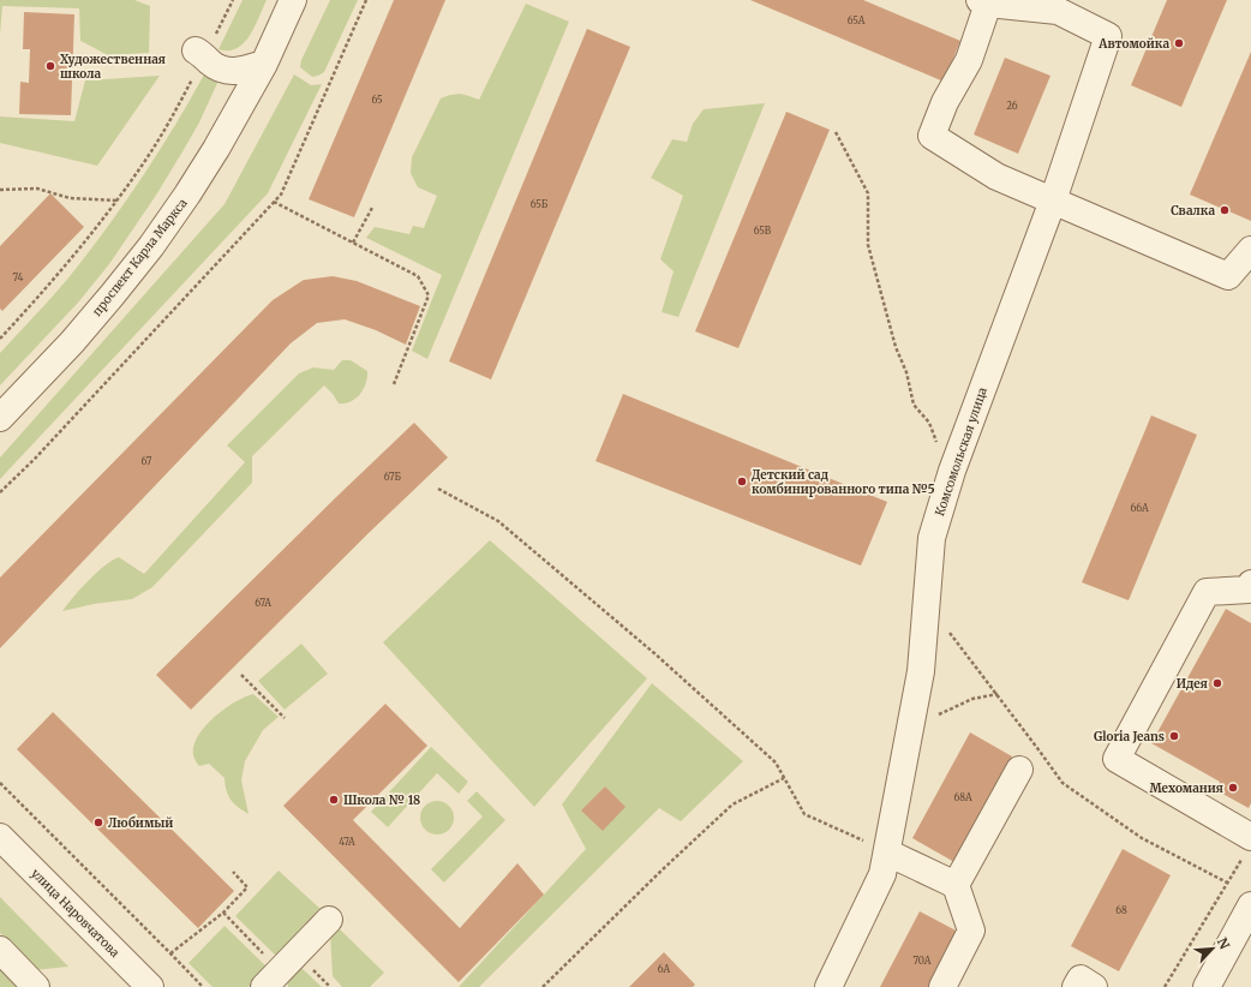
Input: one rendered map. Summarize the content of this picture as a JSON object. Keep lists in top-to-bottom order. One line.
{"streets":{"street":["проспект Карла Маркса","Комсомольская улица","улица Наровчатова"]},"places":["Автомойка","Художественная школа","Свалка","Детский сад комбинированного типа №5","Идея","Gloria Jeans","Мехомания","Школа № 18","Любимый"],"house_numbers":["65А","65","26","65Б","65В","74","67","67Б","66А","67А","68А","47А","68","70А","6А"],"north":"top right"}
